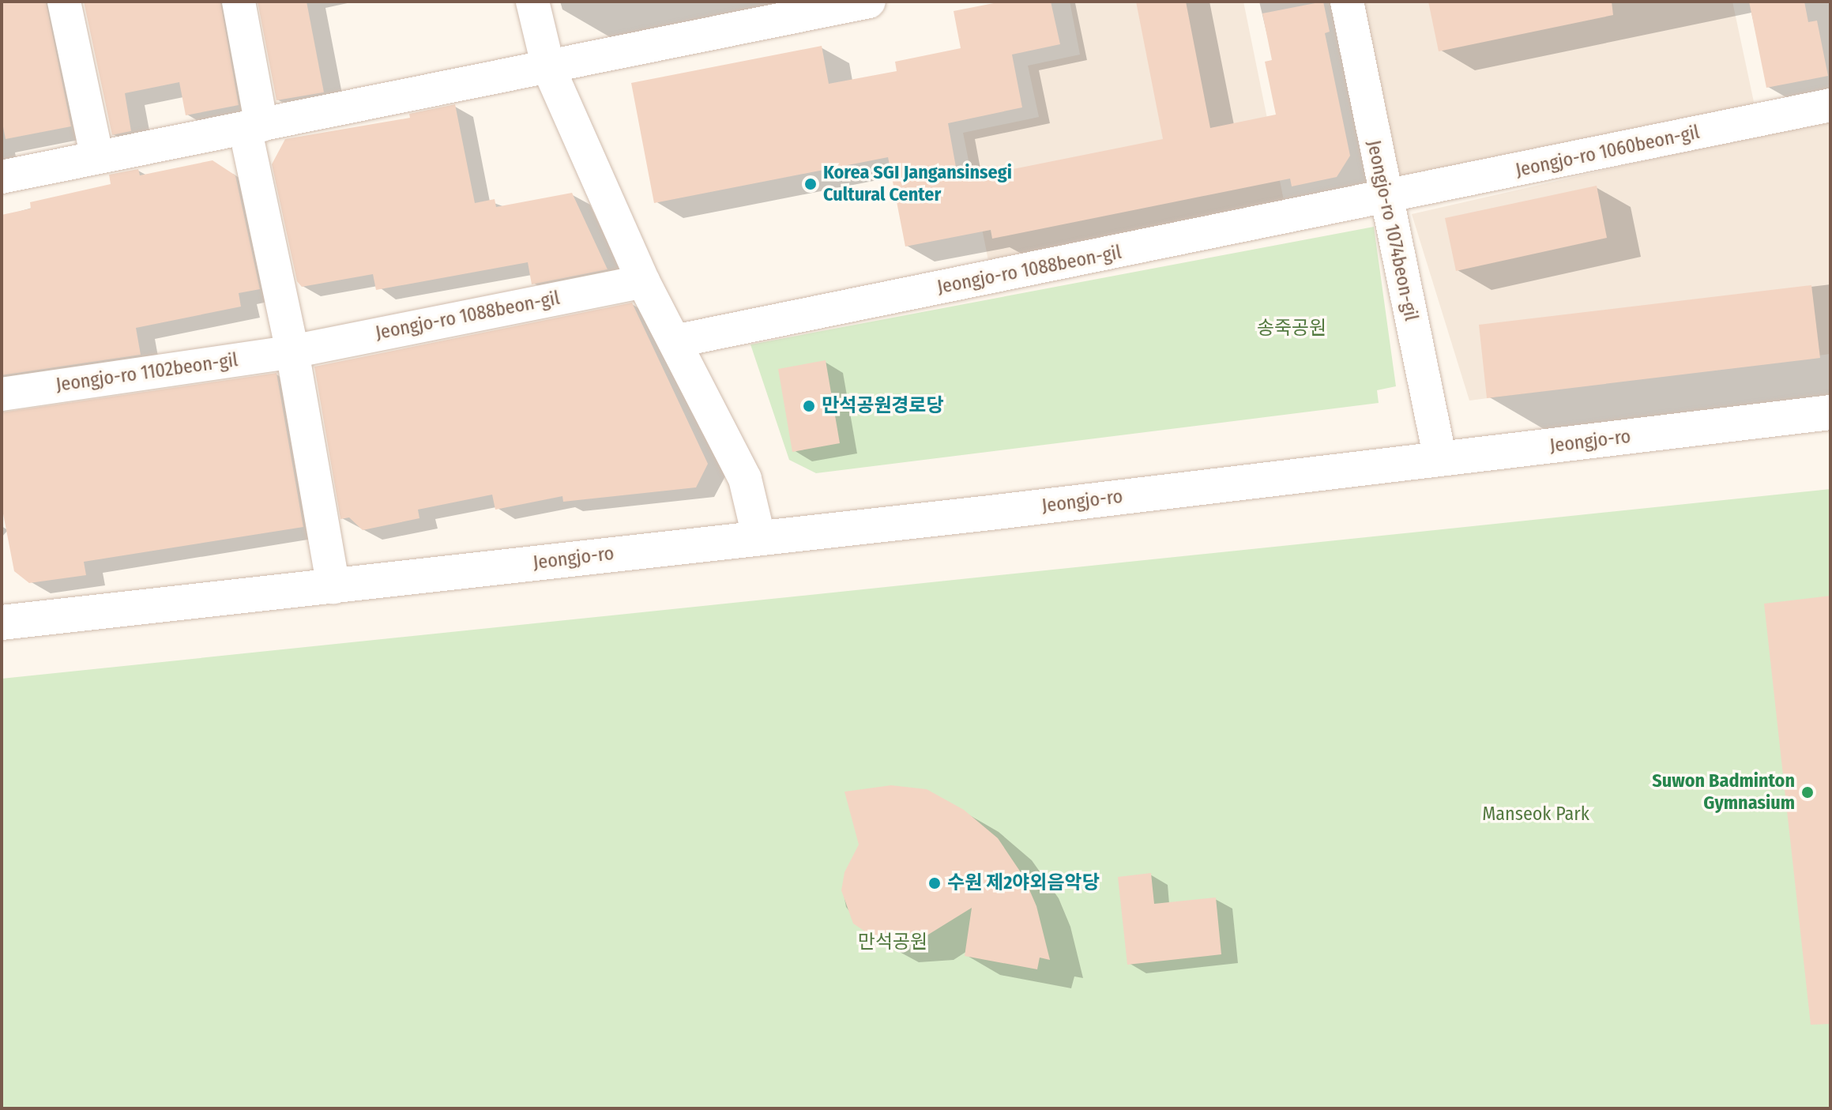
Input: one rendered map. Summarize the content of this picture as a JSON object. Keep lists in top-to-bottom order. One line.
{"streets":{"street":["Jeongjo-ro 1060beon-gil","Jeongjo-ro 1074beon-gil","Jeongjo-ro 1088beon-gil","Jeongjo-ro 1102beon-gil","Jeongjo-ro"]},"crossings":[["Jeongjo-ro 1060beon-gil","Jeongjo-ro 1074beon-gil"],["Jeongjo-ro 1060beon-gil","Jeongjo-ro 1088beon-gil"],["Jeongjo-ro 1074beon-gil","Jeongjo-ro 1088beon-gil"],["Jeongjo-ro 1074beon-gil","Jeongjo-ro"],["Jeongjo-ro 1088beon-gil","Jeongjo-ro 1102beon-gil"]],"parks":["송죽공원","Manseok Park","만석공원"],"places":["Korea SGI Jangansinsegi Cultural Center","만석공원경로당","Suwon Badminton Gymnasium","수원 제2야외음악당"]}
